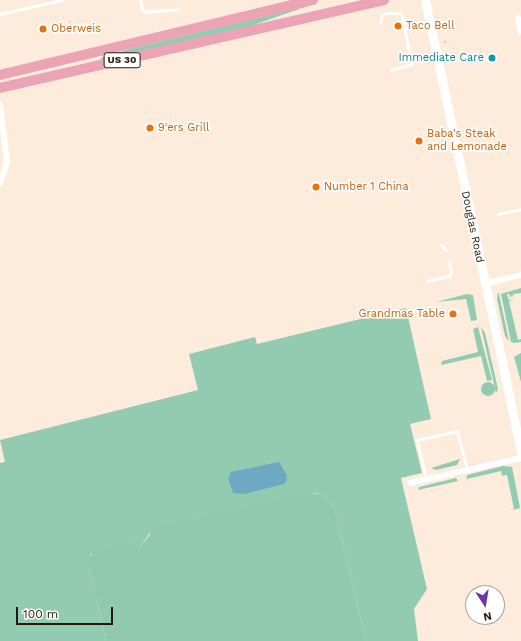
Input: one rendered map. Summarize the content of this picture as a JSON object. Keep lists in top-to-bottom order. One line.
{"streets":{"main road":["US 30"],"street":["Douglas Road"]},"places":["Taco Bell","Oberweis","Immediate Care","9'ers Grill","Baba's Steak and Lemonade","Number 1 China","Grandmas Table"],"scale_bar":"100 m","north":"bottom"}
